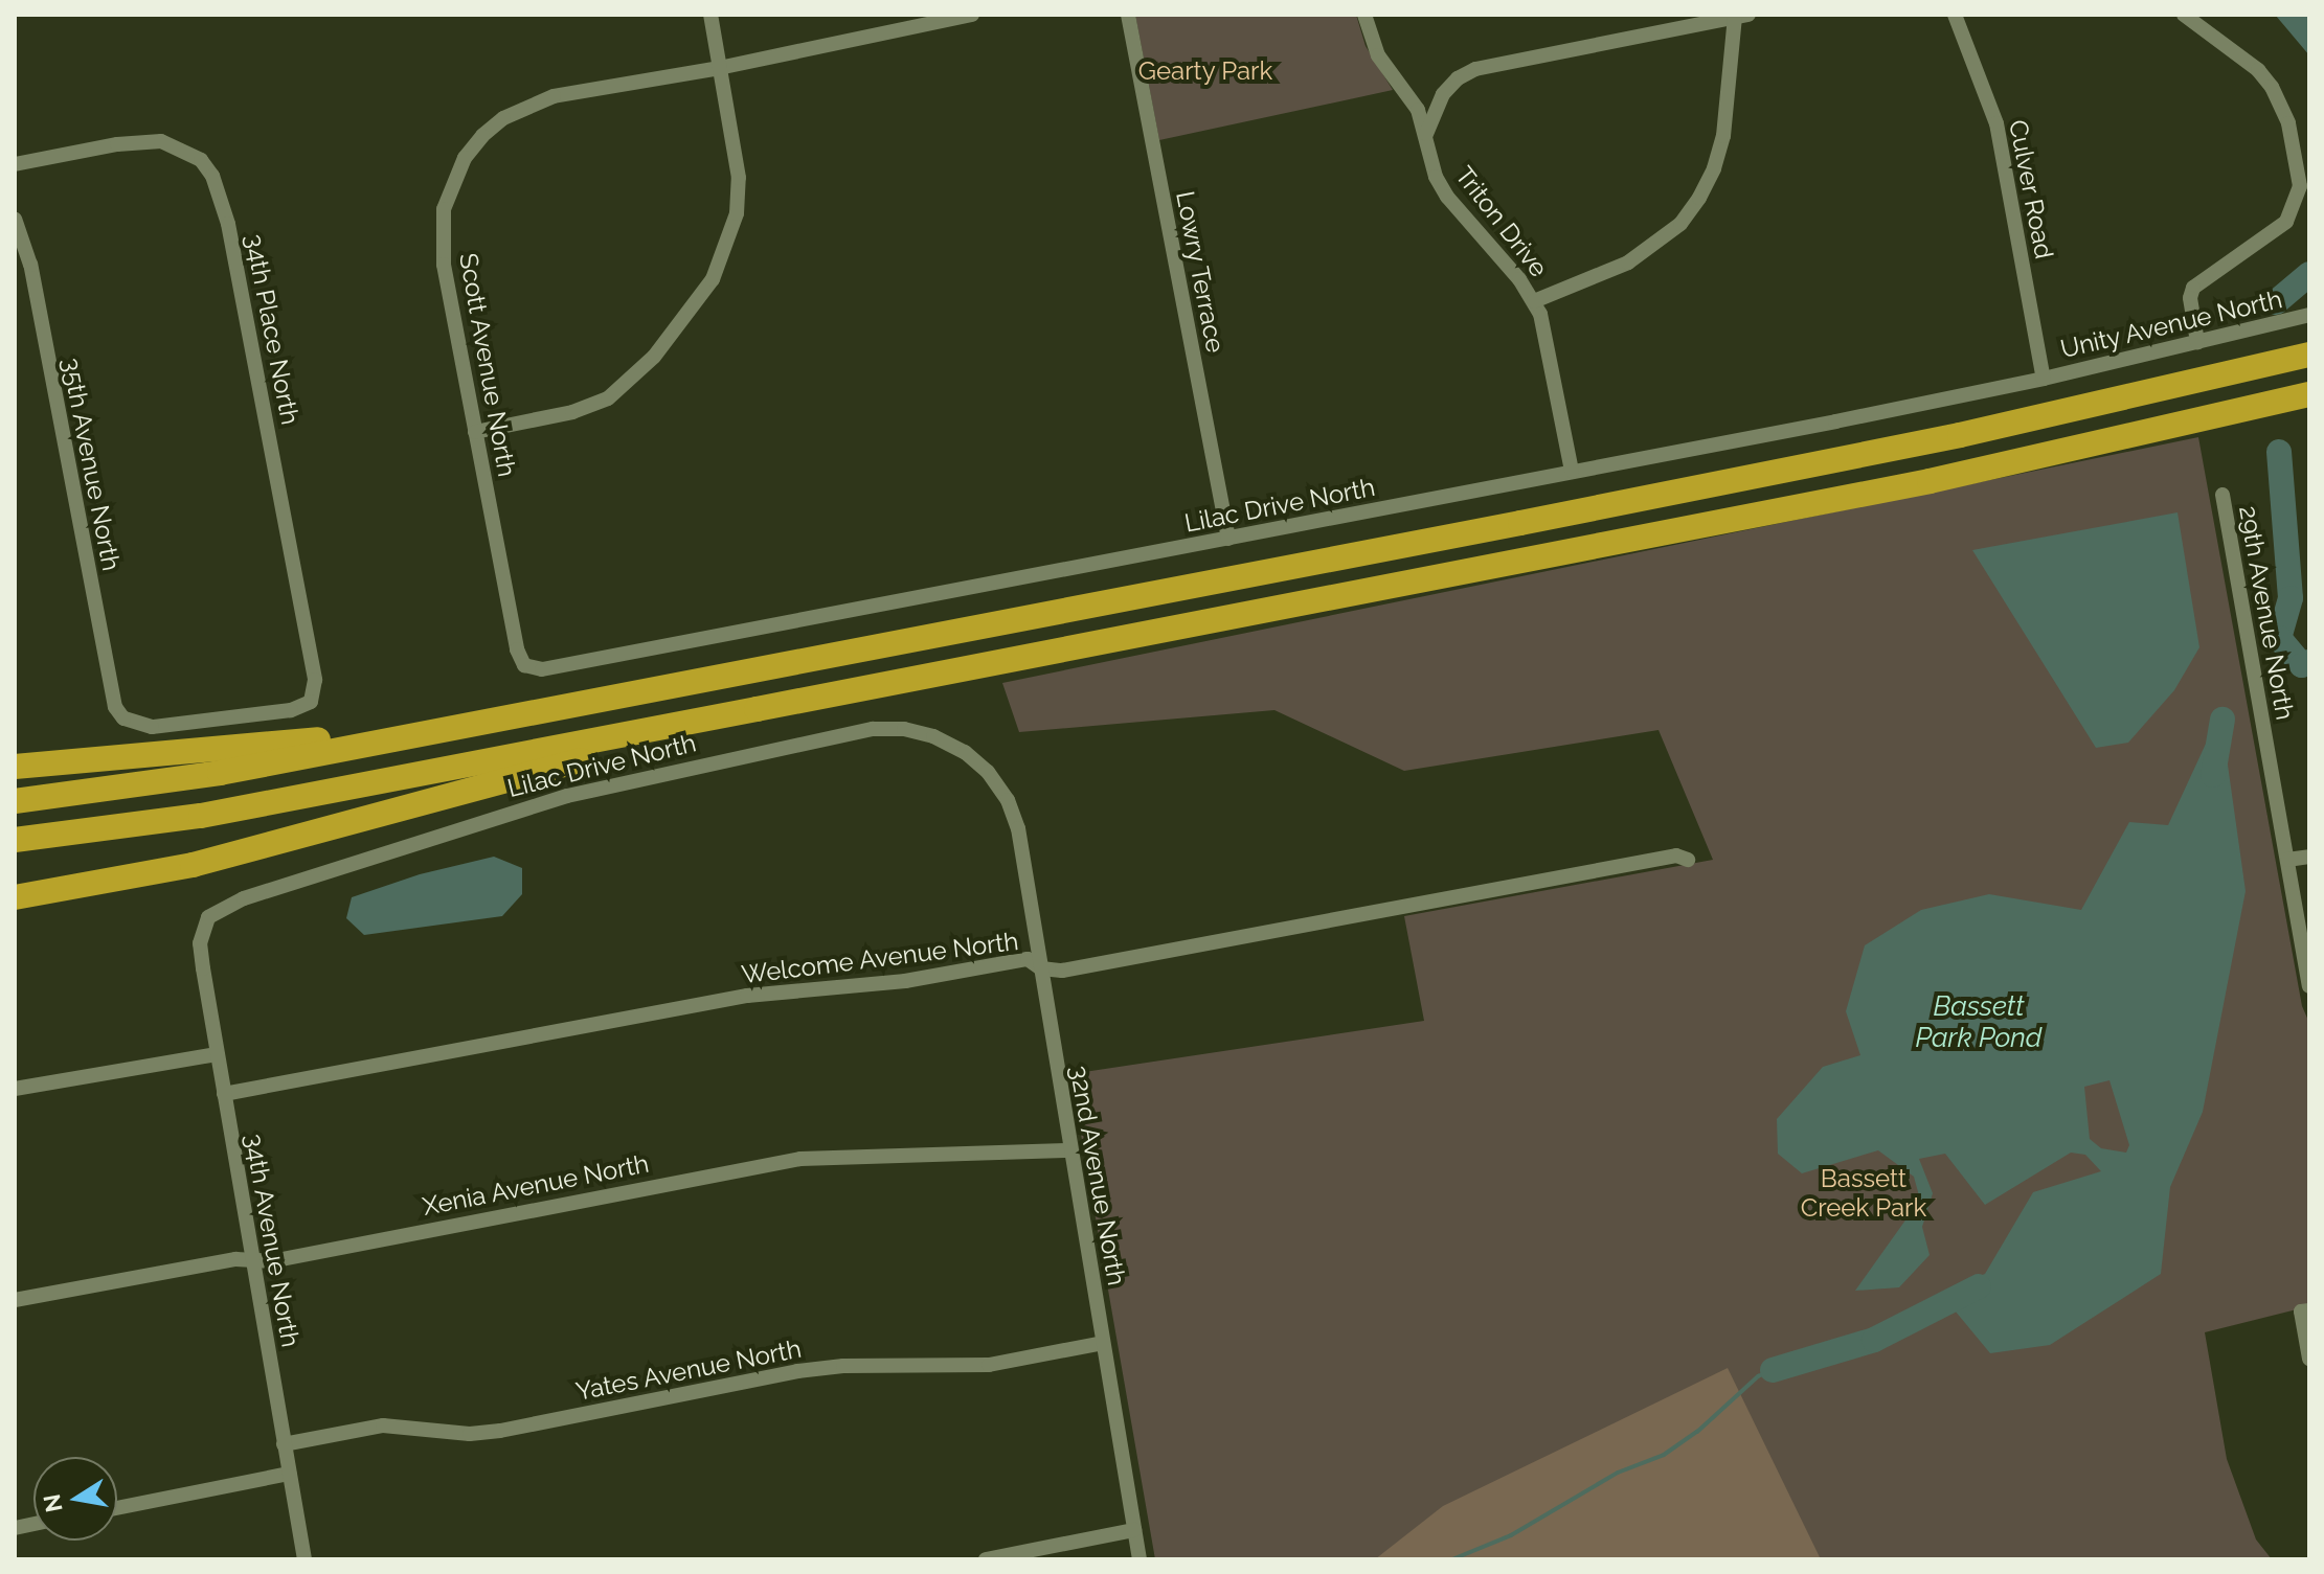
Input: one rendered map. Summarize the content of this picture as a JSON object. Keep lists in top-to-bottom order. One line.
{"streets":{"street":["Culver Road","Triton Drive","Lowry Terrace","Unity Avenue North","34th Place North","Scott Avenue North","35th Avenue North","Lilac Drive North","29th Avenue North","Welcome Avenue North","32nd Avenue North","Xenia Avenue North","34th Avenue North","Yates Avenue North"]},"crossings":[["Culver Road","Unity Avenue North"],["Culver Road","Lilac Drive North"],["Triton Drive","Lilac Drive North"],["Lowry Terrace","Lilac Drive North"],["Unity Avenue North","Lilac Drive North"],["34th Place North","35th Avenue North"],["Scott Avenue North","Lilac Drive North"],["Lilac Drive North","32nd Avenue North"],["Lilac Drive North","34th Avenue North"],["Welcome Avenue North","32nd Avenue North"],["Welcome Avenue North","34th Avenue North"],["32nd Avenue North","Xenia Avenue North"],["32nd Avenue North","Yates Avenue North"],["Xenia Avenue North","34th Avenue North"],["34th Avenue North","Yates Avenue North"]],"water":["Bassett Park Pond"],"parks":["Gearty Park","Bassett Creek Park"],"north":"left"}
